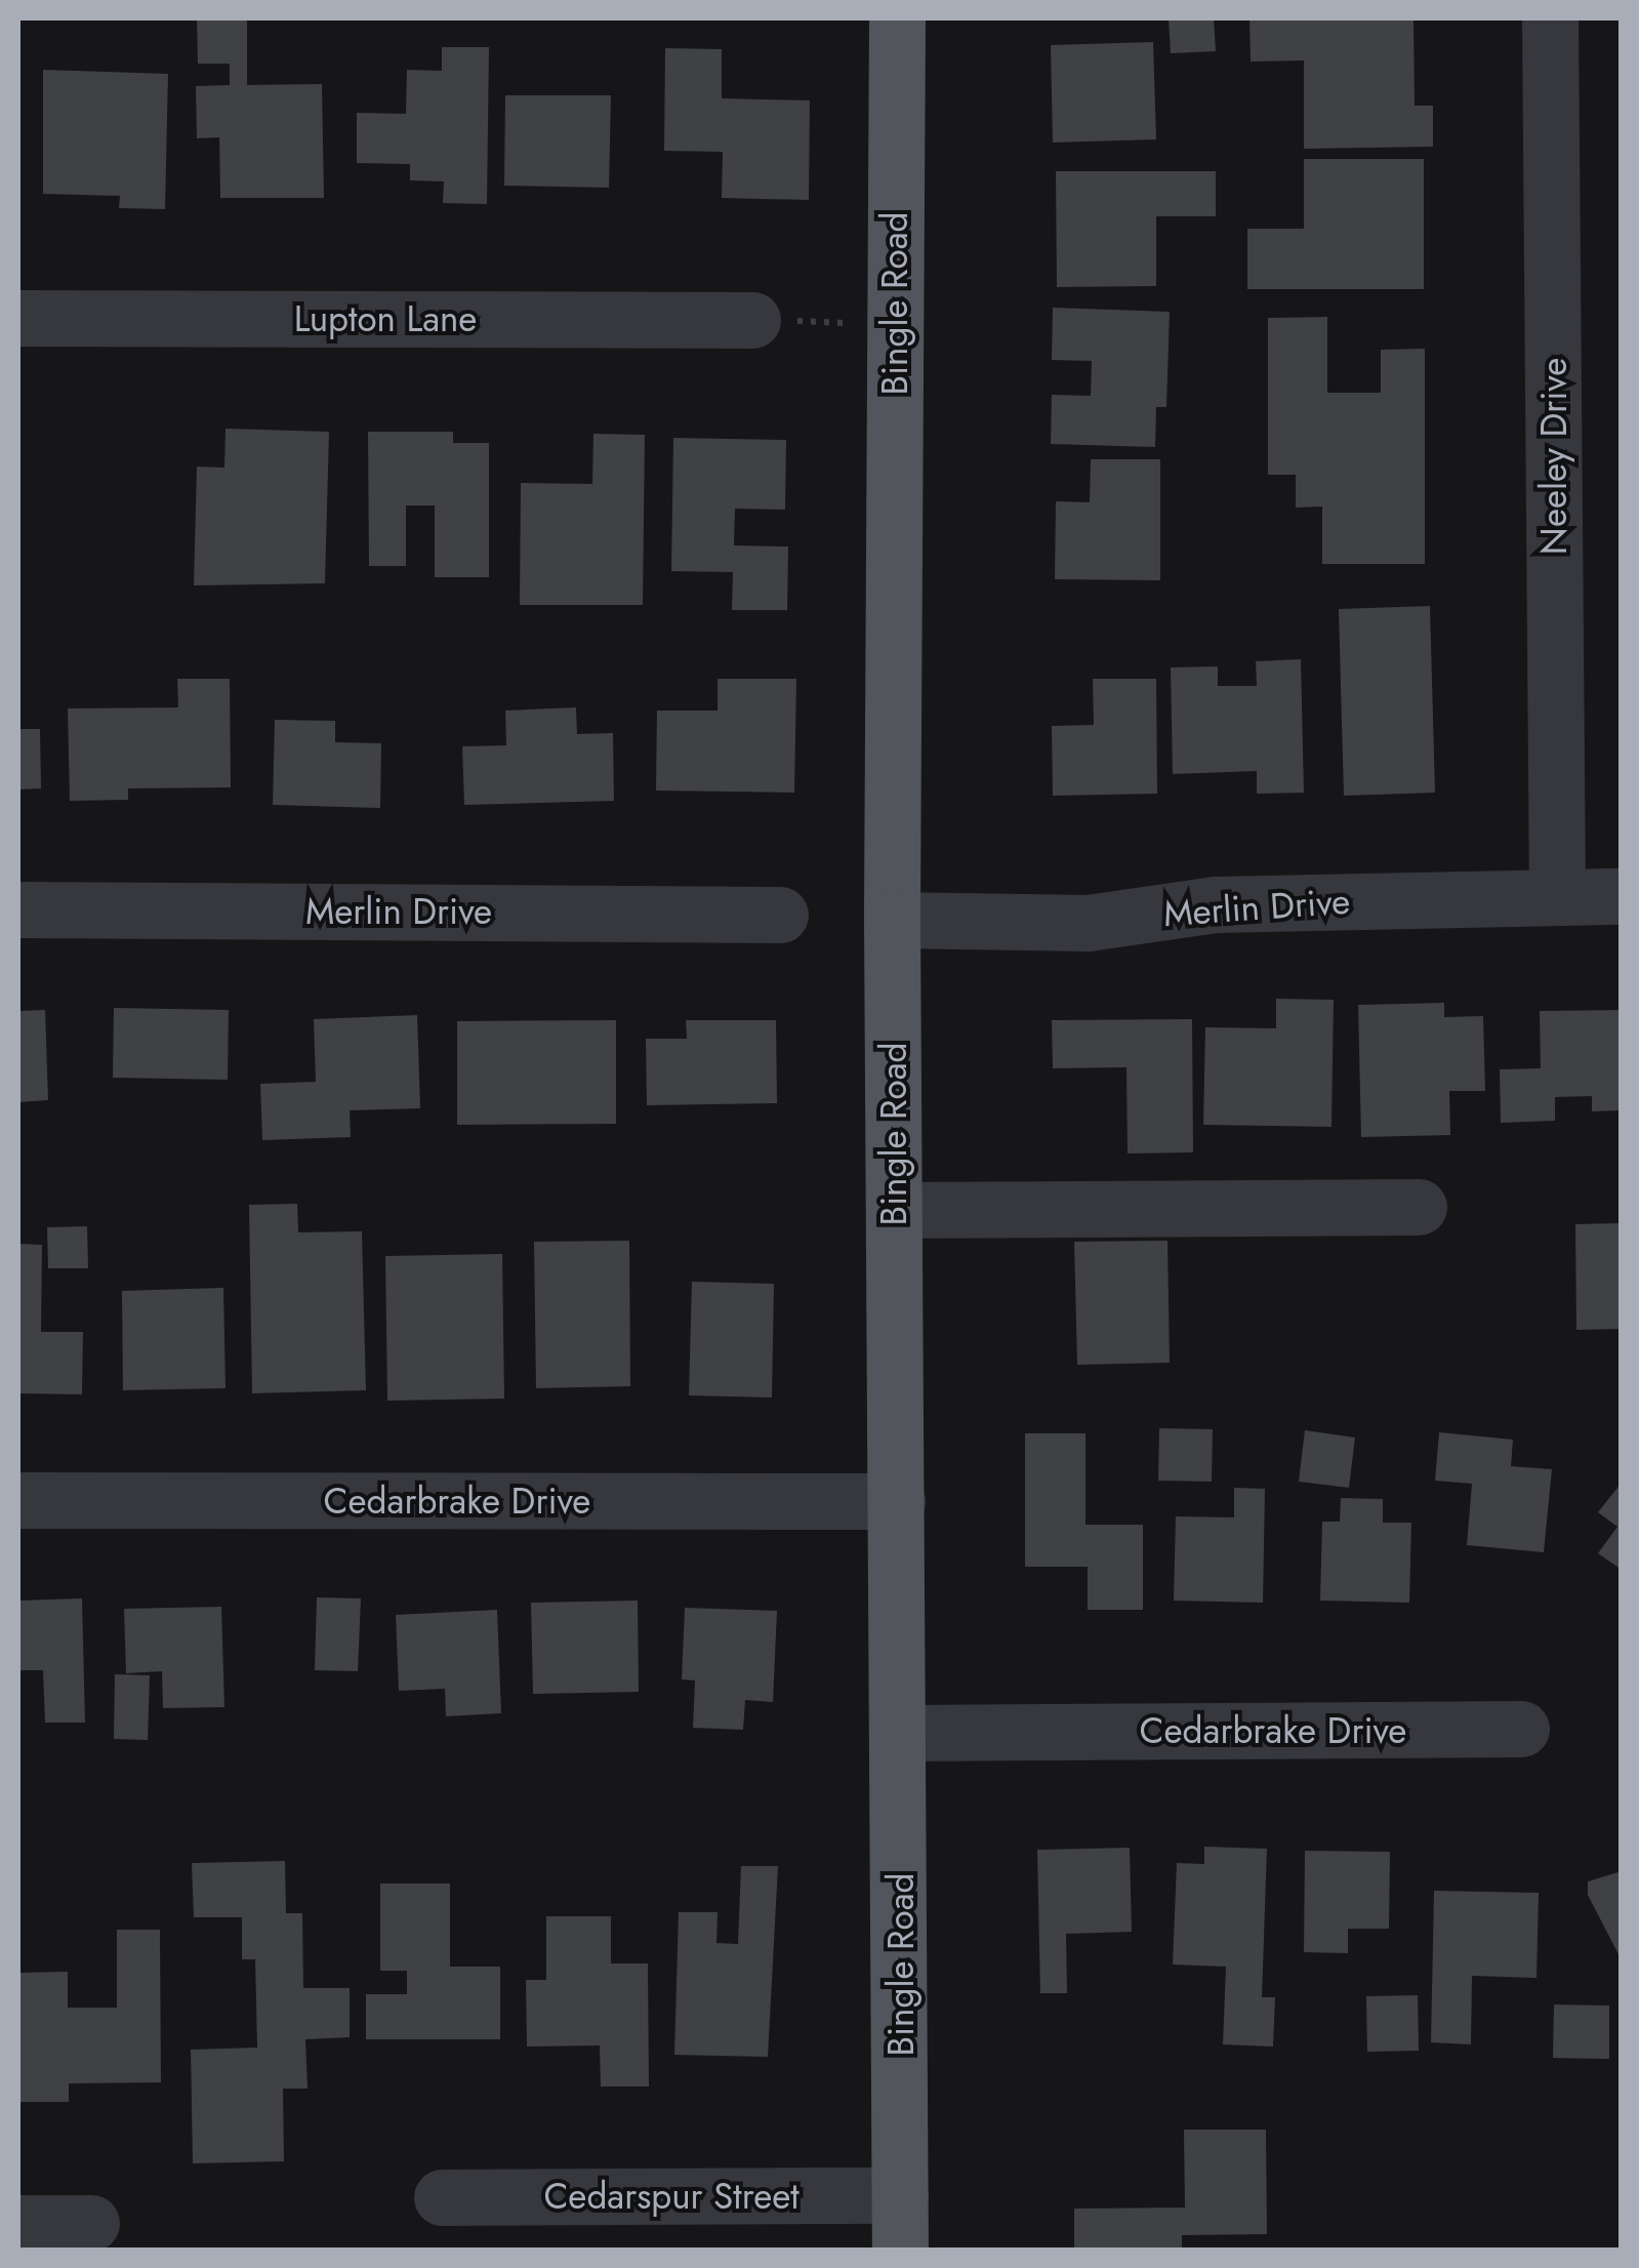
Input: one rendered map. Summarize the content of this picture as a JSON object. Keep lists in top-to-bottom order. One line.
{"streets":{"main road":["Bingle Road"],"street":["Lupton Lane","Neeley Drive","Merlin Drive","Cedarbrake Drive","Cedarspur Street"]},"crossings":[["Bingle Road","Merlin Drive"],["Bingle Road","Cedarbrake Drive"],["Bingle Road","Cedarspur Street"],["Neeley Drive","Merlin Drive"]]}
